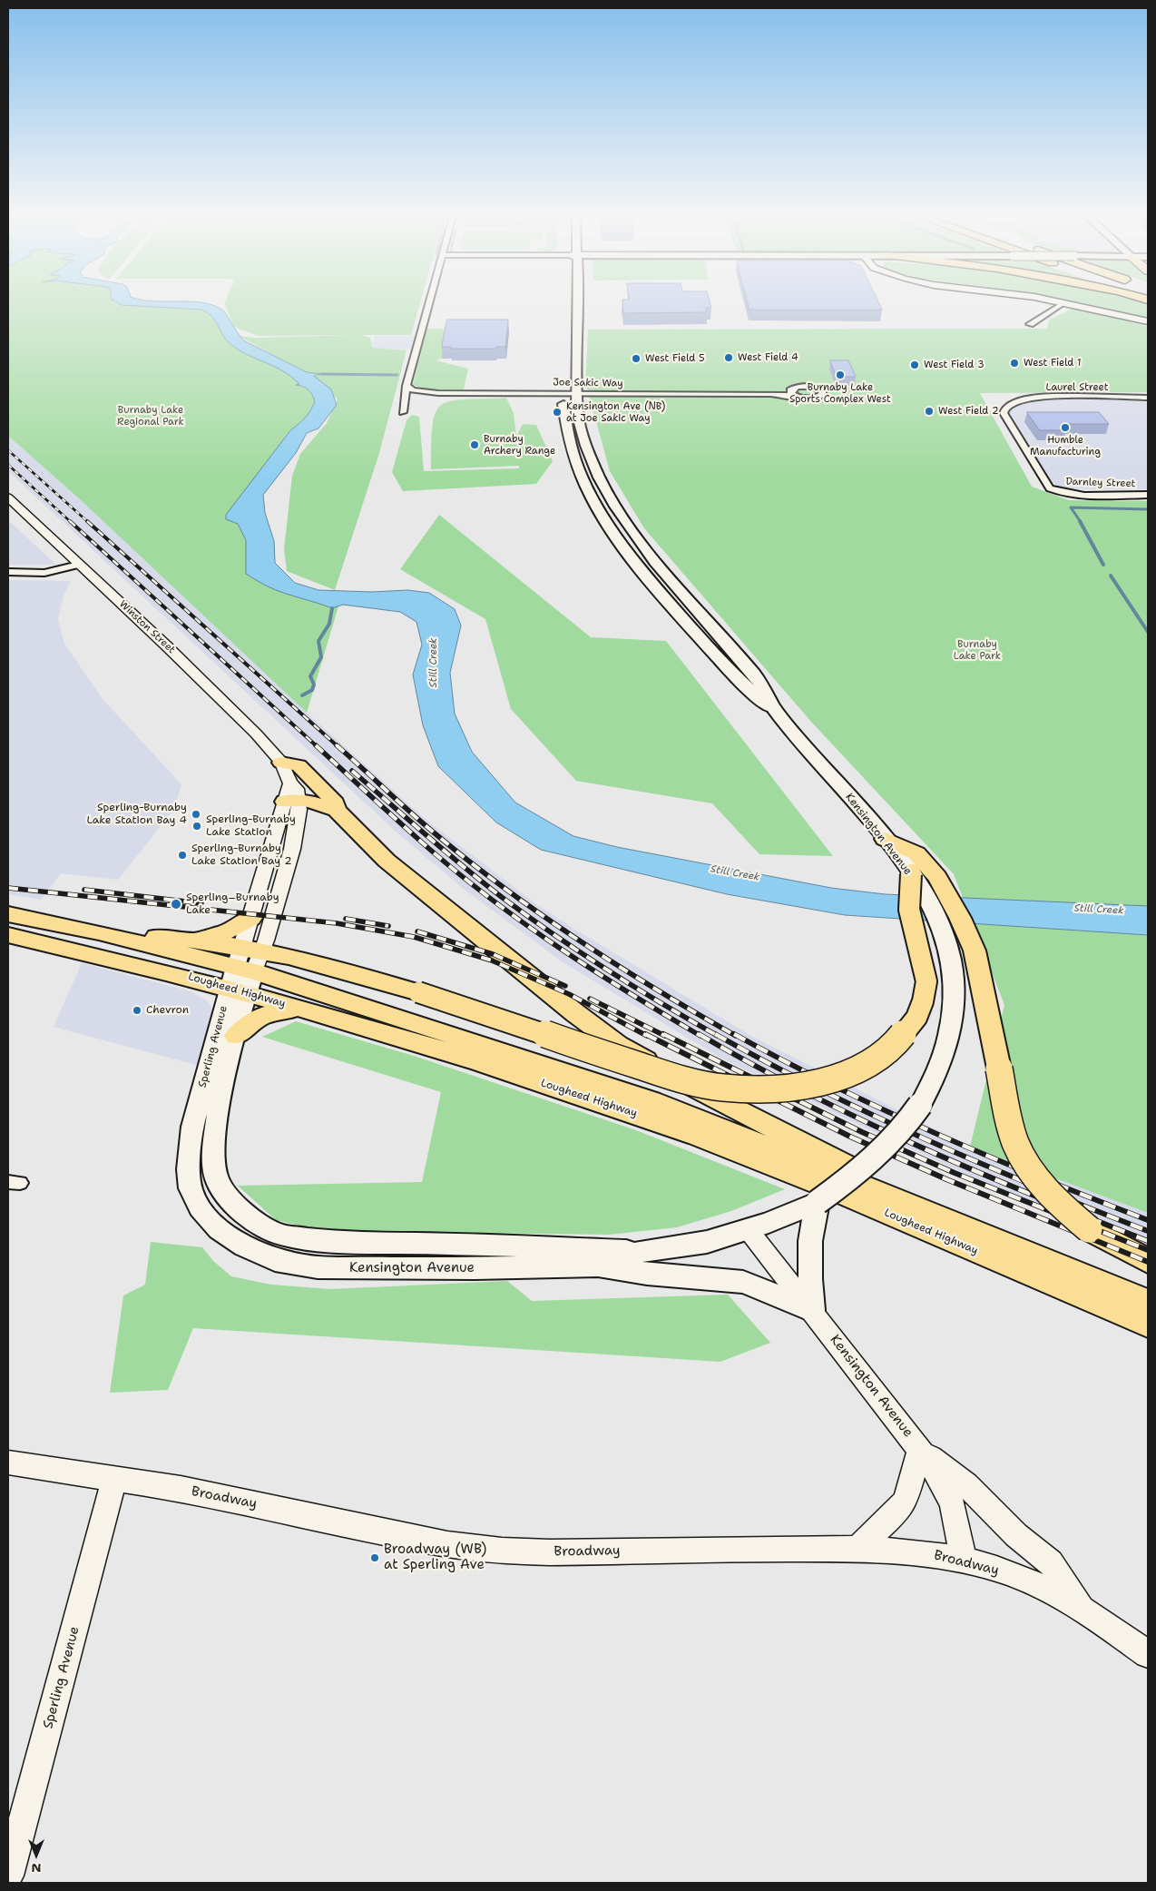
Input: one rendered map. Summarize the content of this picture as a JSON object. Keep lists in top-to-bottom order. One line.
{"streets":{"main road":["Kensington Avenue","Lougheed Highway","Sperling Avenue"],"street":["Joe Sakic Way","Laurel Street","Darnley Street","Winston Street","Broadway"]},"crossings":[["Joe Sakic Way","Kensington Avenue"],["Laurel Street","Darnley Street"],["Winston Street","Sperling Avenue"],["Kensington Avenue","Sperling Avenue"],["Kensington Avenue","Broadway"],["Lougheed Highway","Sperling Avenue"],["Sperling Avenue","Broadway"]],"water":["Still Creek"],"parks":["Burnaby Lake Regional Park","Burnaby Lake Park"],"places":["West Field 4","West Field 5","West Field 1","West Field 3","Burnaby Lake Sports Complex West","West Field 2","Kensington Ave (NB) at Joe Sakic Way","Humble Manufacturing","Burnaby Archery Range","Sperling-Burnaby Lake Station Bay 4","Sperling-Burnaby Lake Station","Sperling-Burnaby Lake Station Bay 2","Sperling–Burnaby Lake","Chevron","Broadway (WB) at Sperling Ave"],"north":"bottom"}
